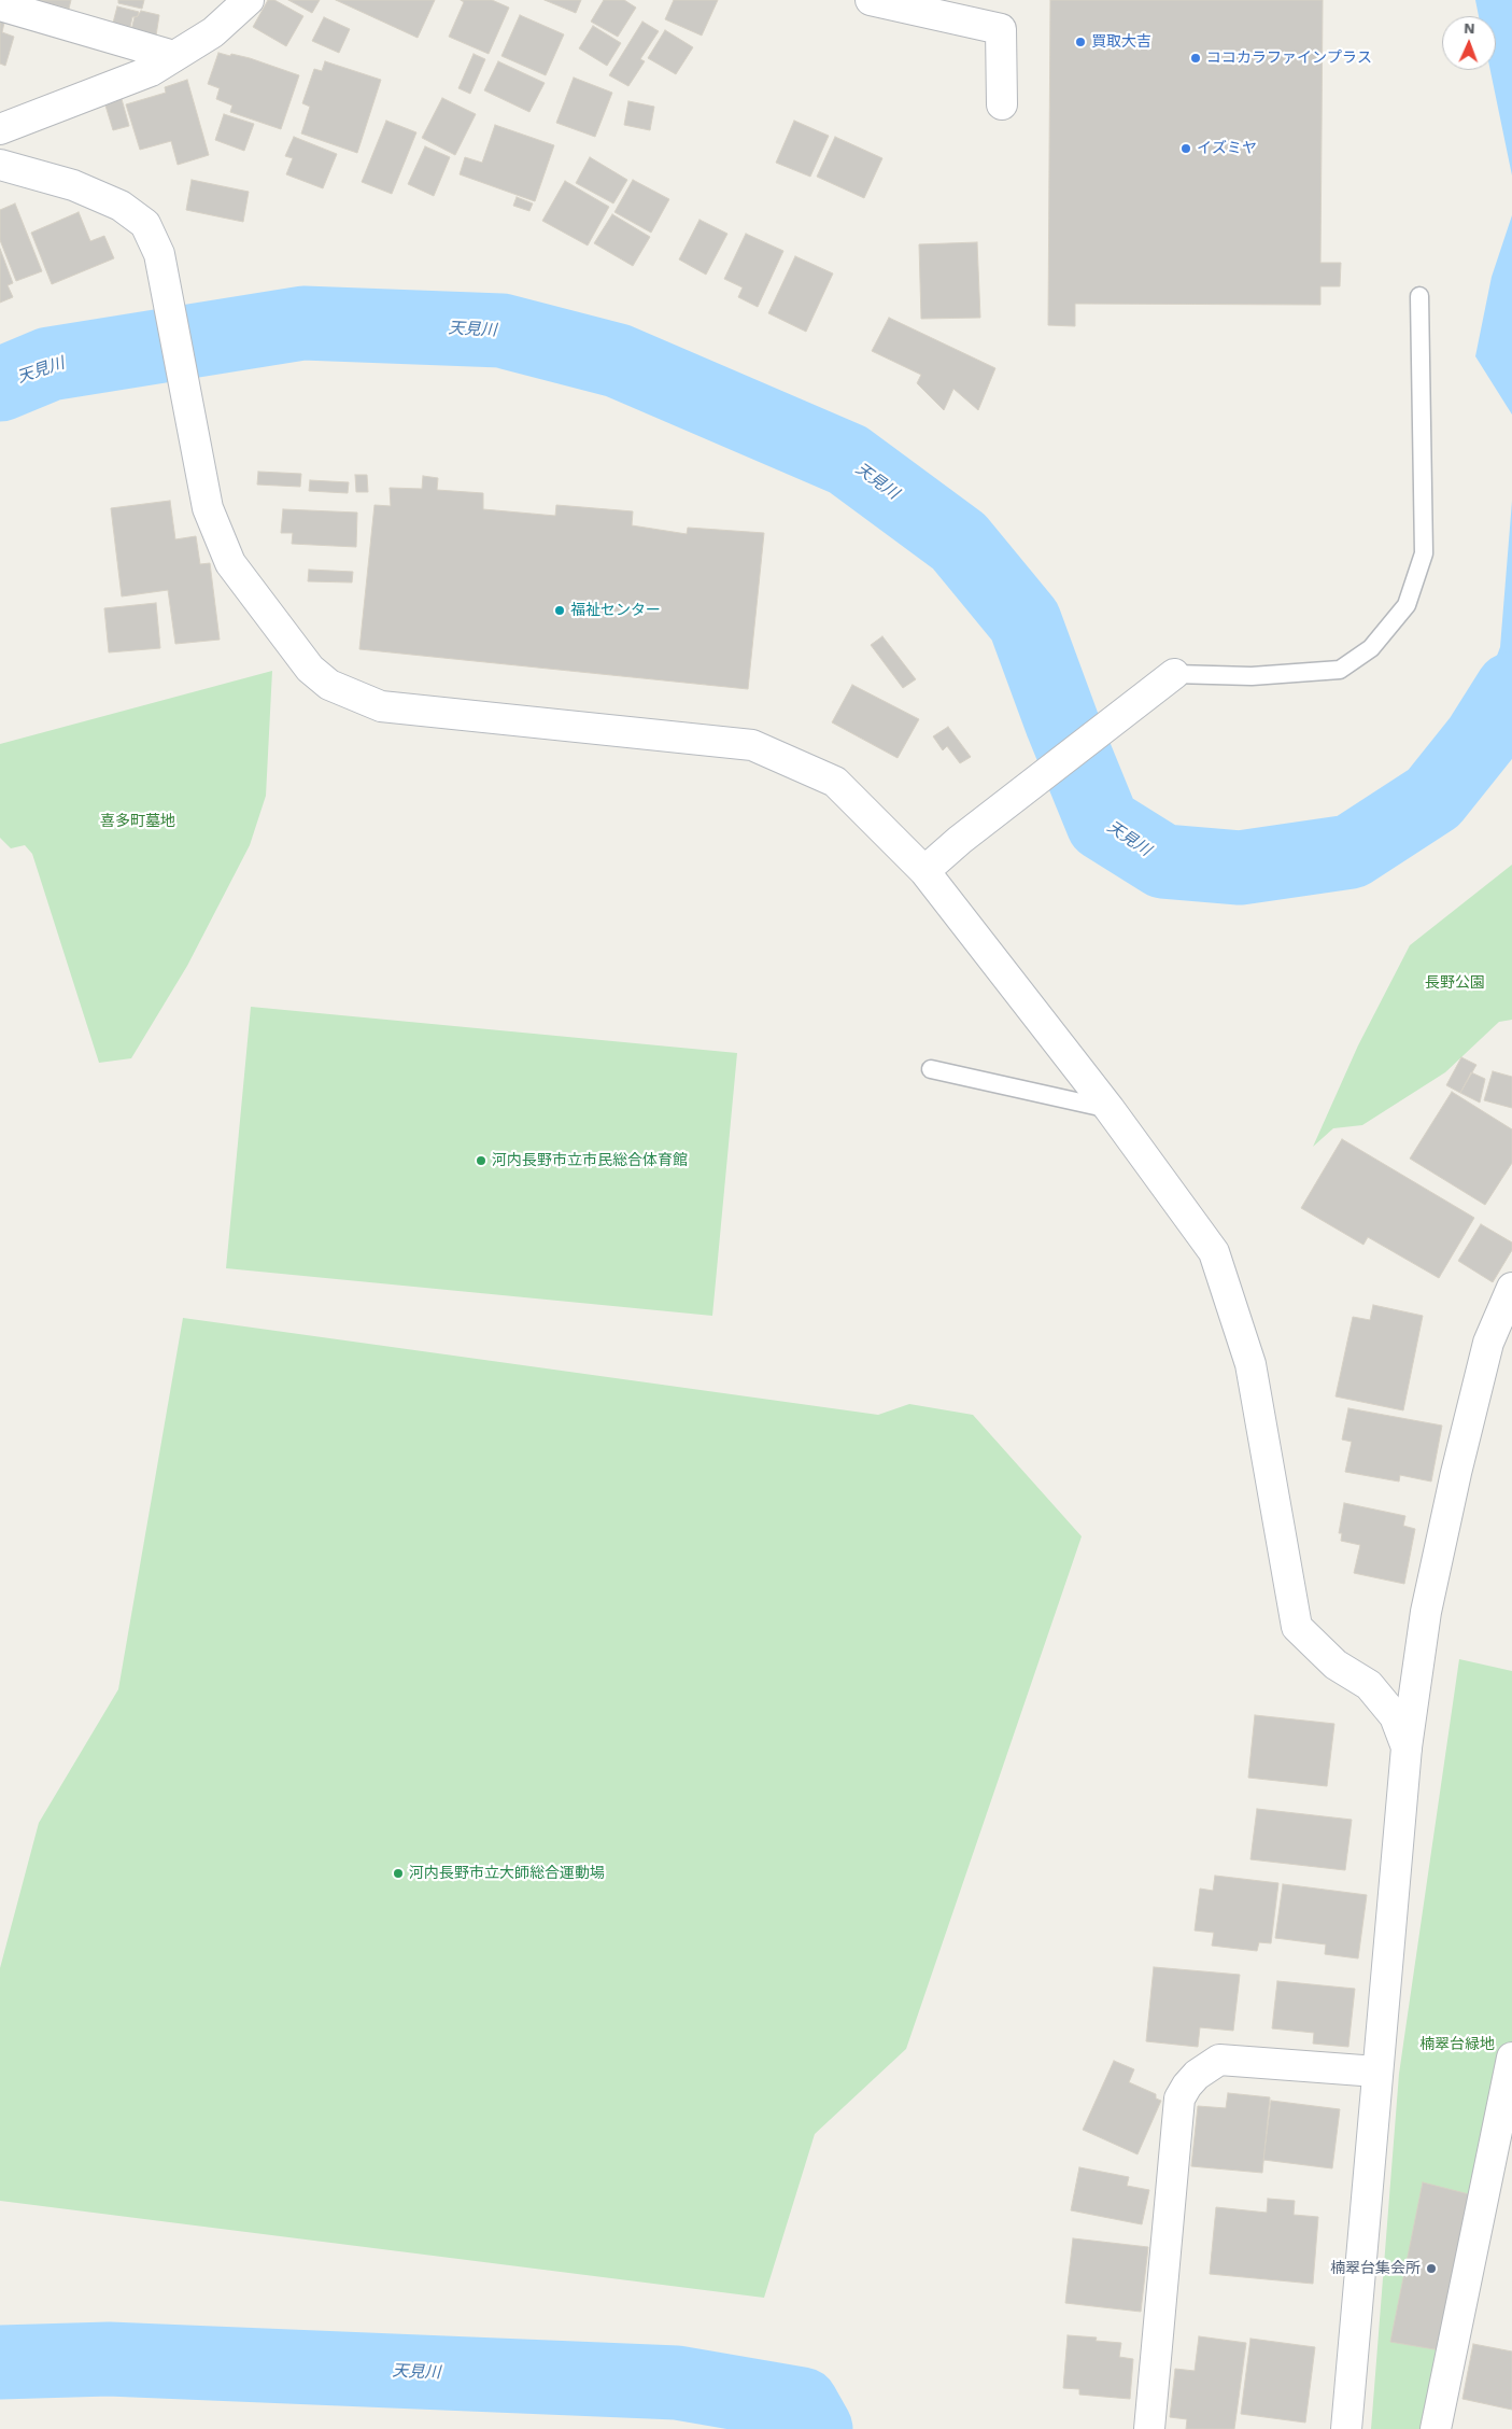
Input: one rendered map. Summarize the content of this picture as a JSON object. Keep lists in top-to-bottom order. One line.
{"water":["天見川"],"parks":["喜多町墓地","長野公園","楠翠台緑地"],"places":["買取大吉","ココカラファインプラス","イズミヤ","福祉センター","河内長野市立市民総合体育館","河内長野市立大師総合運動場","楠翠台集会所"],"north":"top"}
